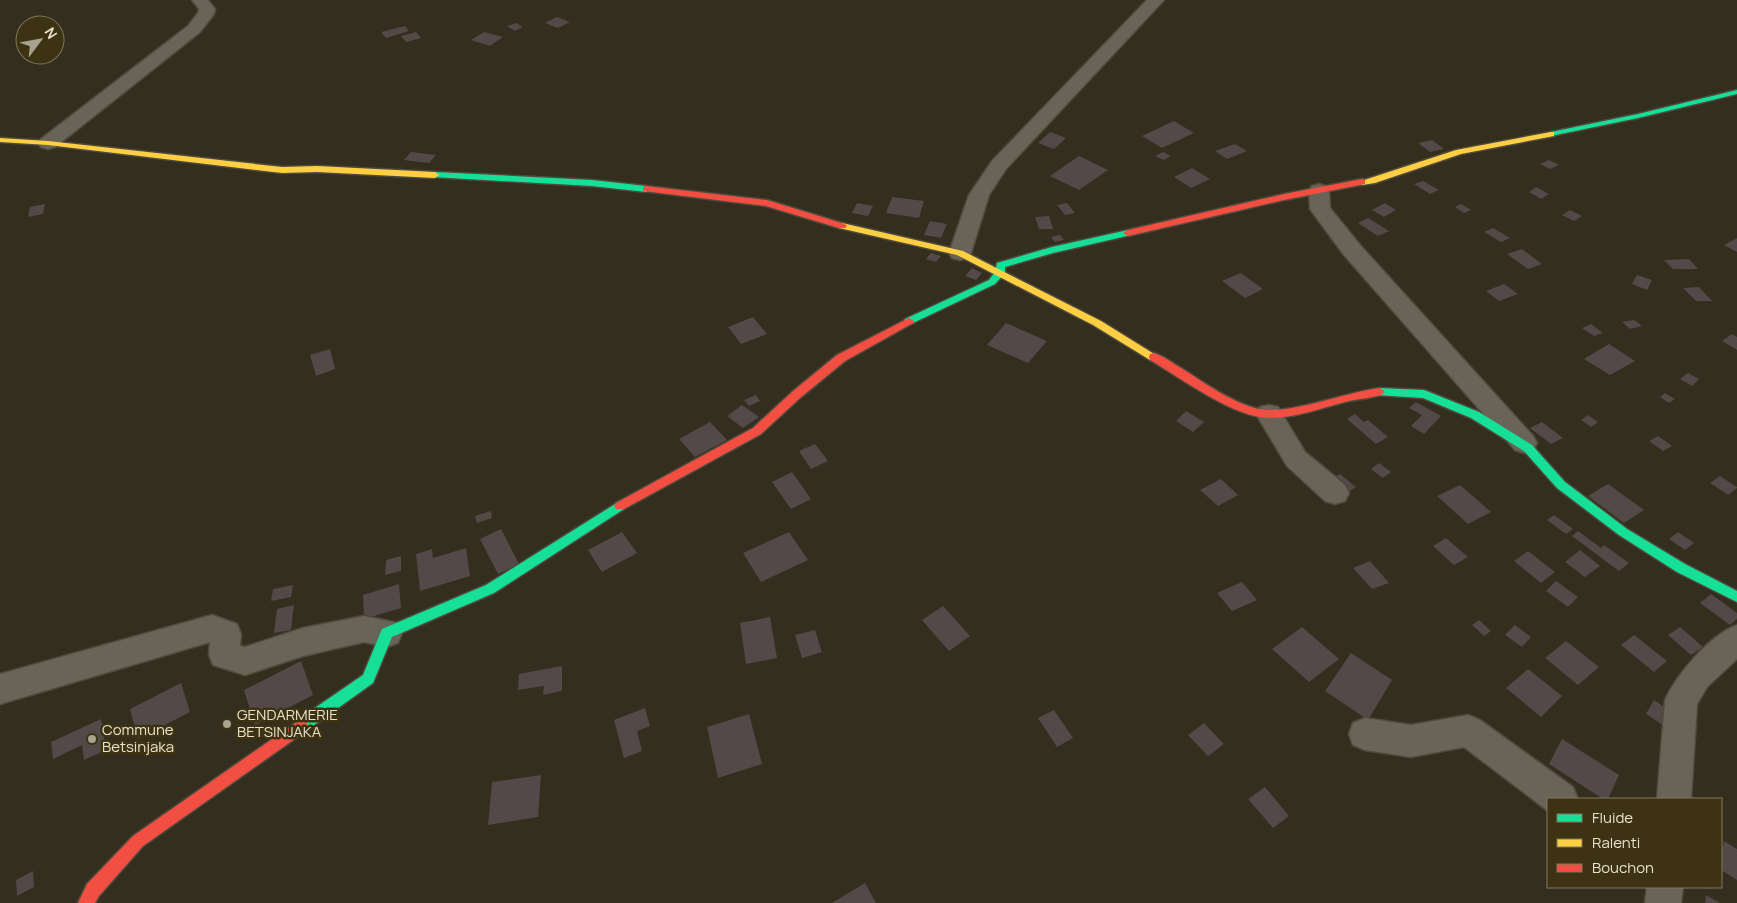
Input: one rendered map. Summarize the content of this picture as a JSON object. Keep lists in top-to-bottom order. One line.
{"places":["GENDARMERIE BETSINJAKA","Commune Betsinjaka"],"legend":["Fluide","Ralenti","Bouchon"],"north":"top right"}
